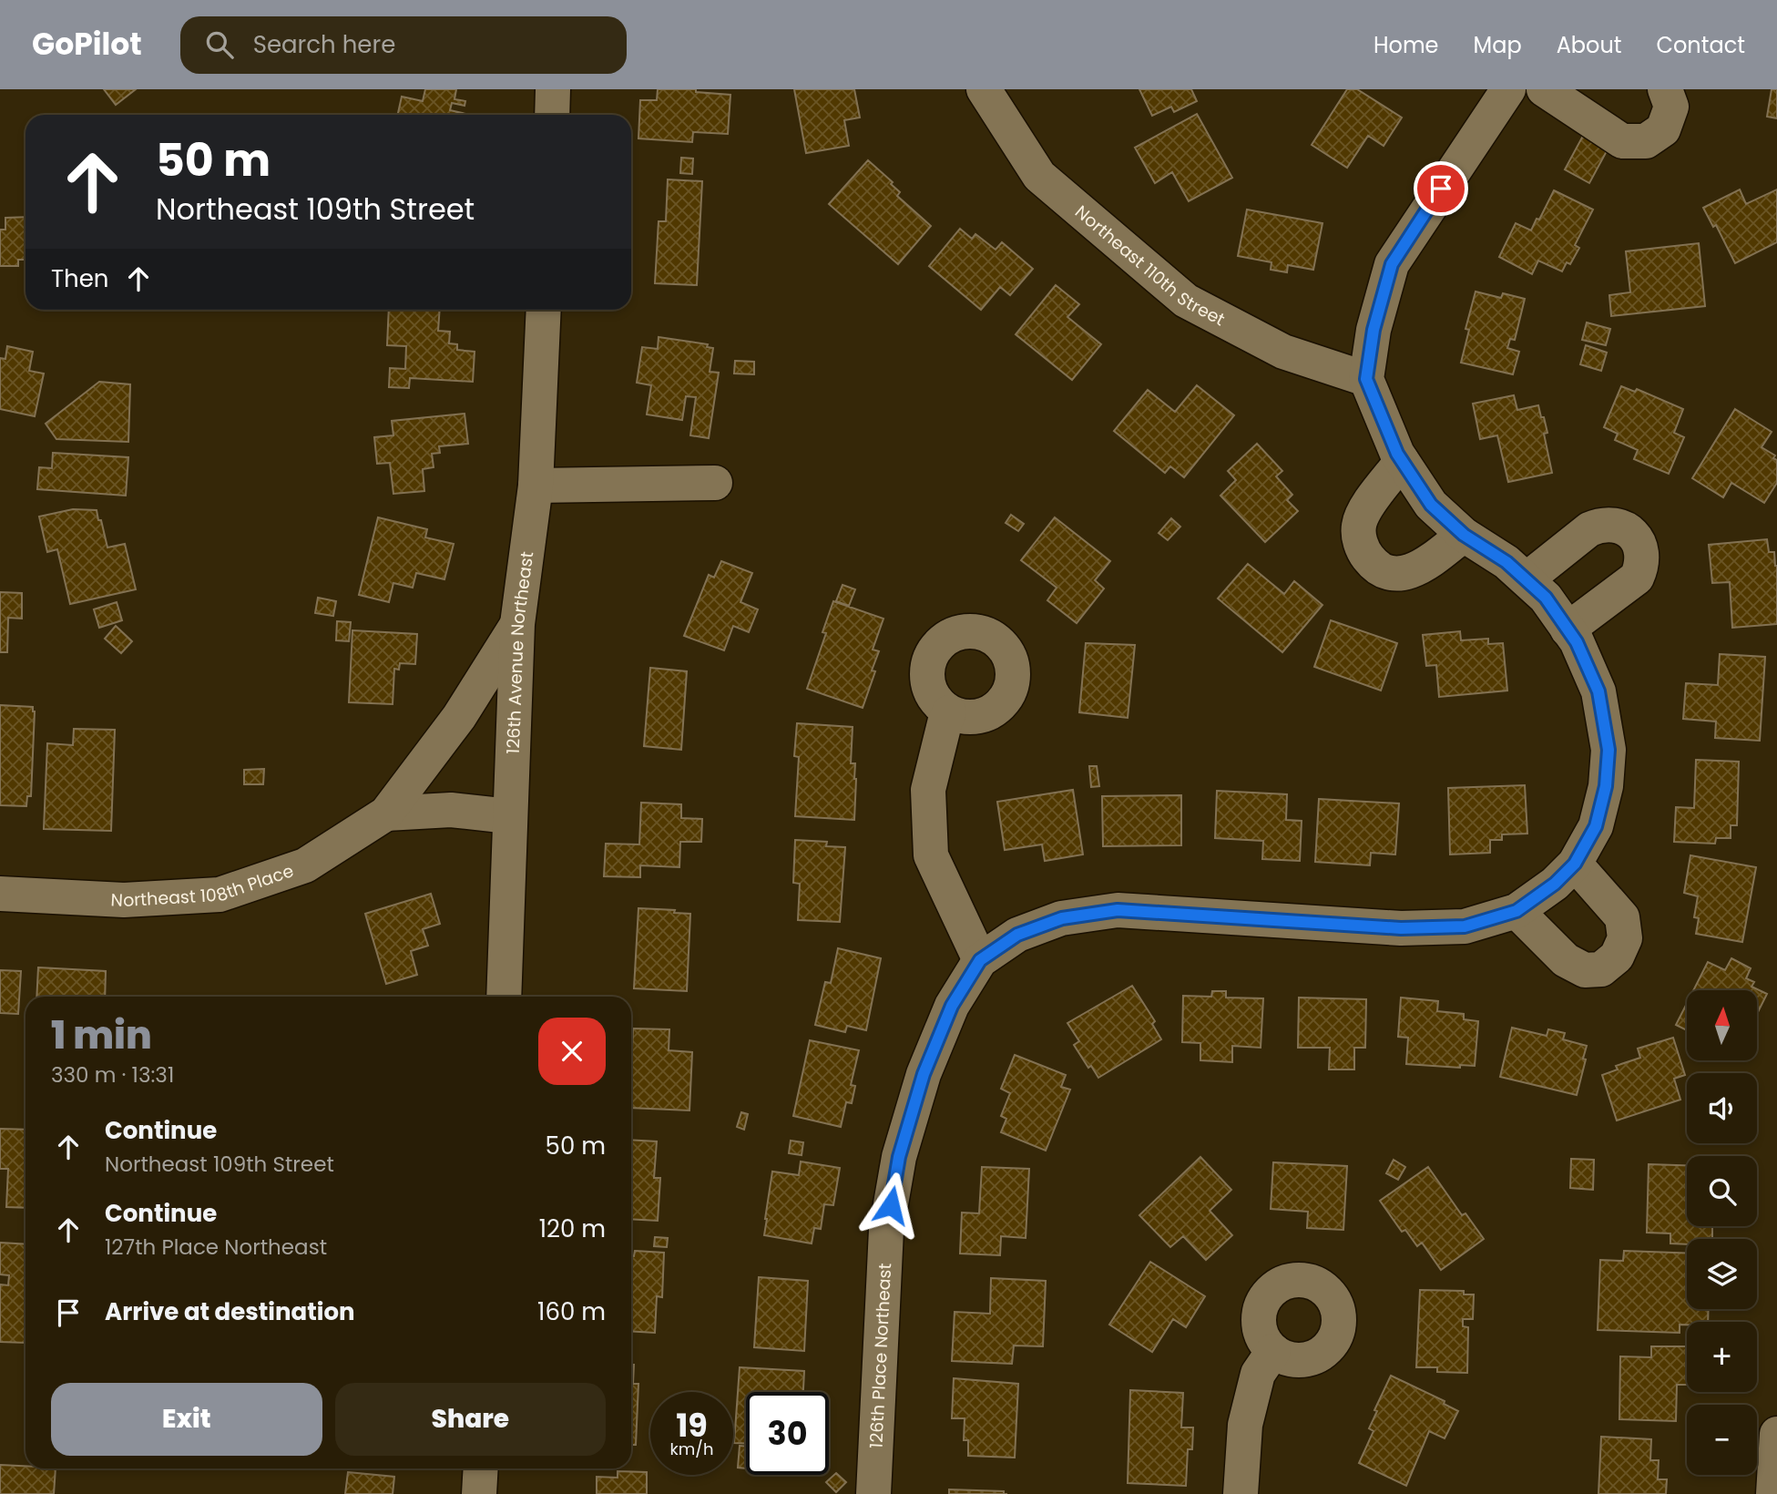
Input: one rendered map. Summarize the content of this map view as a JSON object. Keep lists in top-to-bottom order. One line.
{"streets":{"street":["Northeast 110th Street","126th Avenue Northeast","Northeast 108th Place","126th Place Northeast"]},"crossings":[["126th Avenue Northeast","Northeast 108th Place"]],"north":"top","page":{"header":"GoPilot","search":"Search here","nav":["Home","Map","About","Contact"],"turn":["50 m","Northeast 109th Street"],"then":"Then","map_buttons":["+","−"],"heading":["1 min","330 m · 13:31"],"list":[{"name":"Continue","note":"Northeast 109th Street","value":"50 m"},{"name":"Continue","note":"127th Place Northeast","value":"120 m"},{"name":"Arrive at destination","value":"160 m"}],"buttons":["Exit","Share"],"speed":"19 km/h","limit":"30"}}
